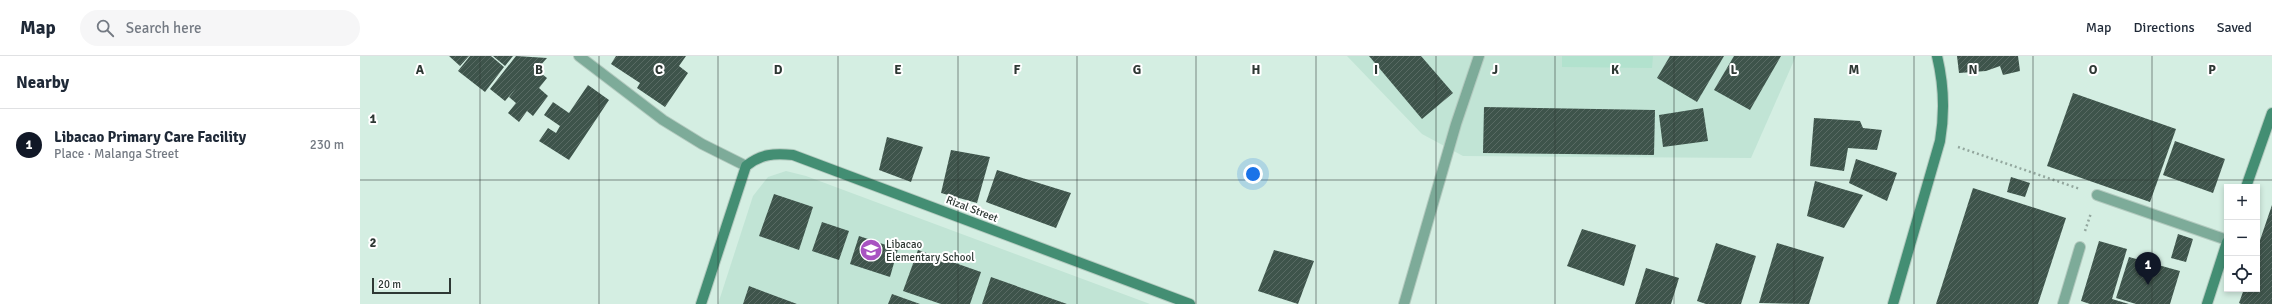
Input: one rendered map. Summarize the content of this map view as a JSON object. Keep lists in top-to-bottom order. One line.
{"streets":{"street":["Rizal Street"]},"places":{"school or university":["Libacao Elementary School"]},"scale_bar":"20 m","page":{"header":"Map","search":"Search here","nav":["Map","Directions","Saved"],"heading":"Nearby","list":[{"mark":"1","name":"Libacao Primary Care Facility","note":"Place · Malanga Street","value":"230 m"}],"map_buttons":["+","−"],"pins":"1","scale":"20 m"},"grid":{"columns":["A","B","C","D","E","F","G","H","I","J","K","L","M","N","O","P"],"rows":["1","2"]}}
